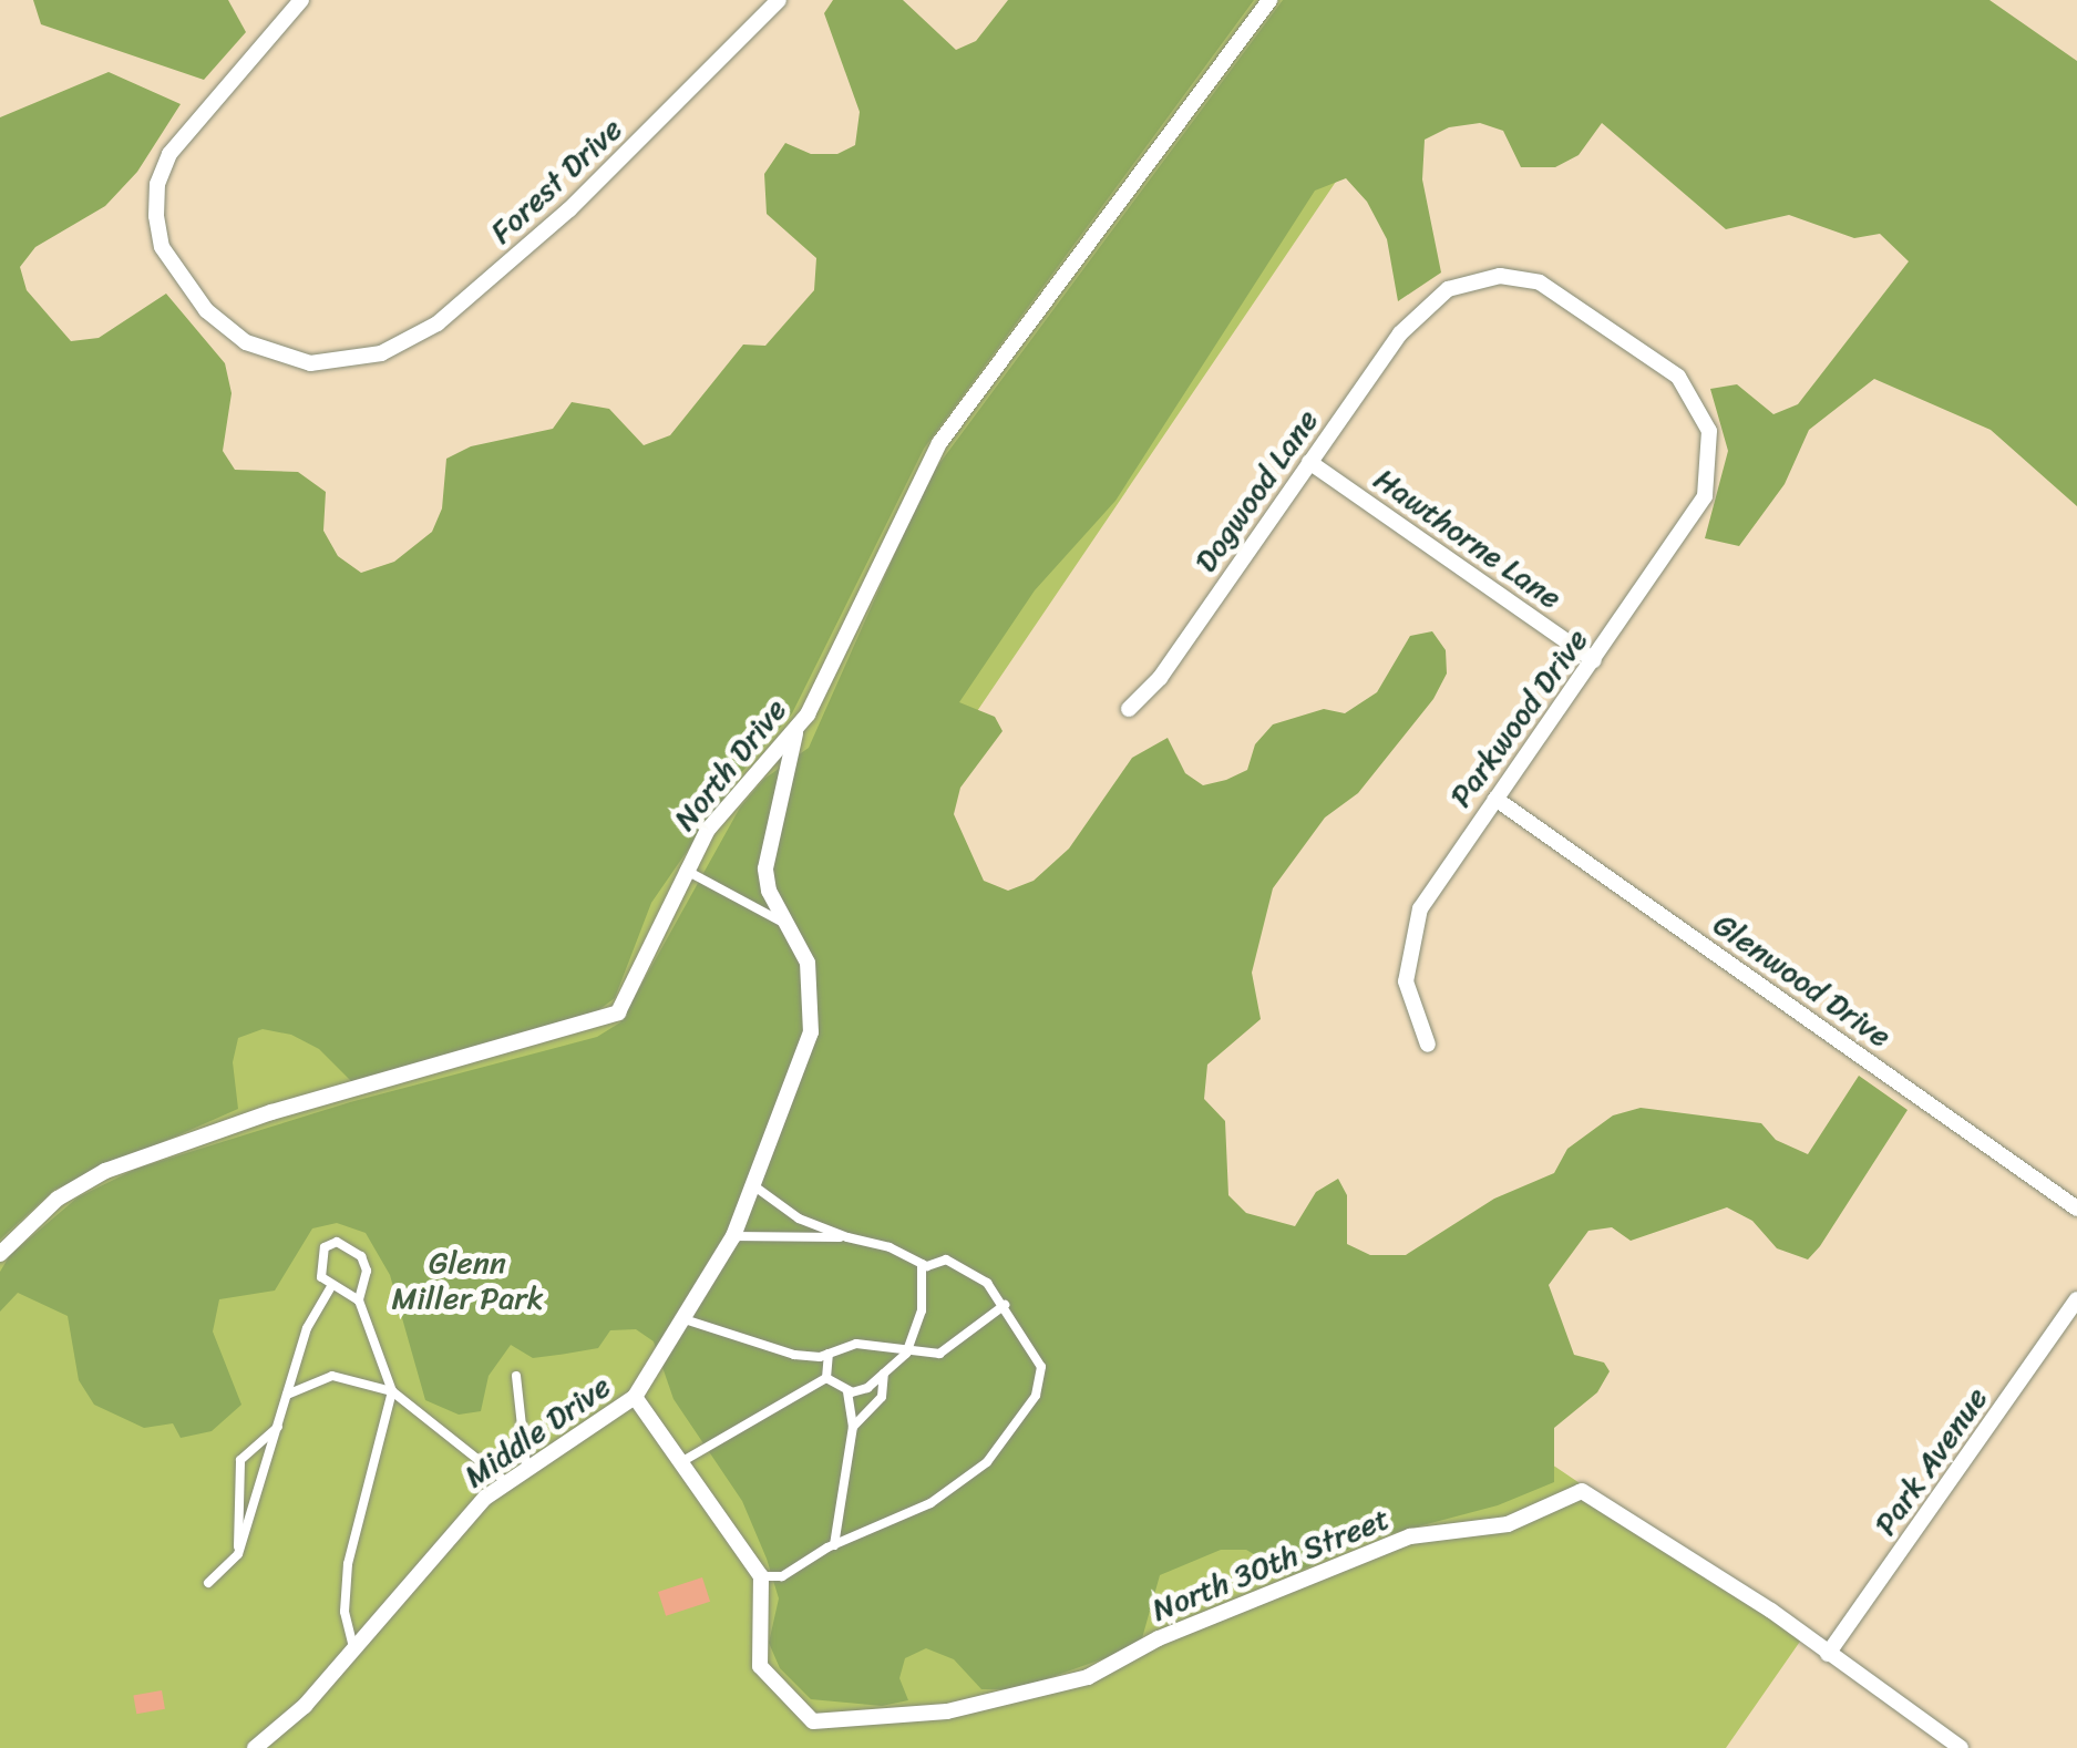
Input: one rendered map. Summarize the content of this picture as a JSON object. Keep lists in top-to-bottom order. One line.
{"streets":{"street":["Forest Drive","Dogwood Lane","Hawthorne Lane","Parkwood Drive","North Drive","Glenwood Drive","Middle Drive","Park Avenue","North 30th Street"]},"crossings":[["Dogwood Lane","Hawthorne Lane"],["Dogwood Lane","Parkwood Drive"],["Hawthorne Lane","Parkwood Drive"],["Parkwood Drive","Glenwood Drive"],["North Drive","Middle Drive"],["Park Avenue","North 30th Street"]],"parks":["Glenn Miller Park"]}
